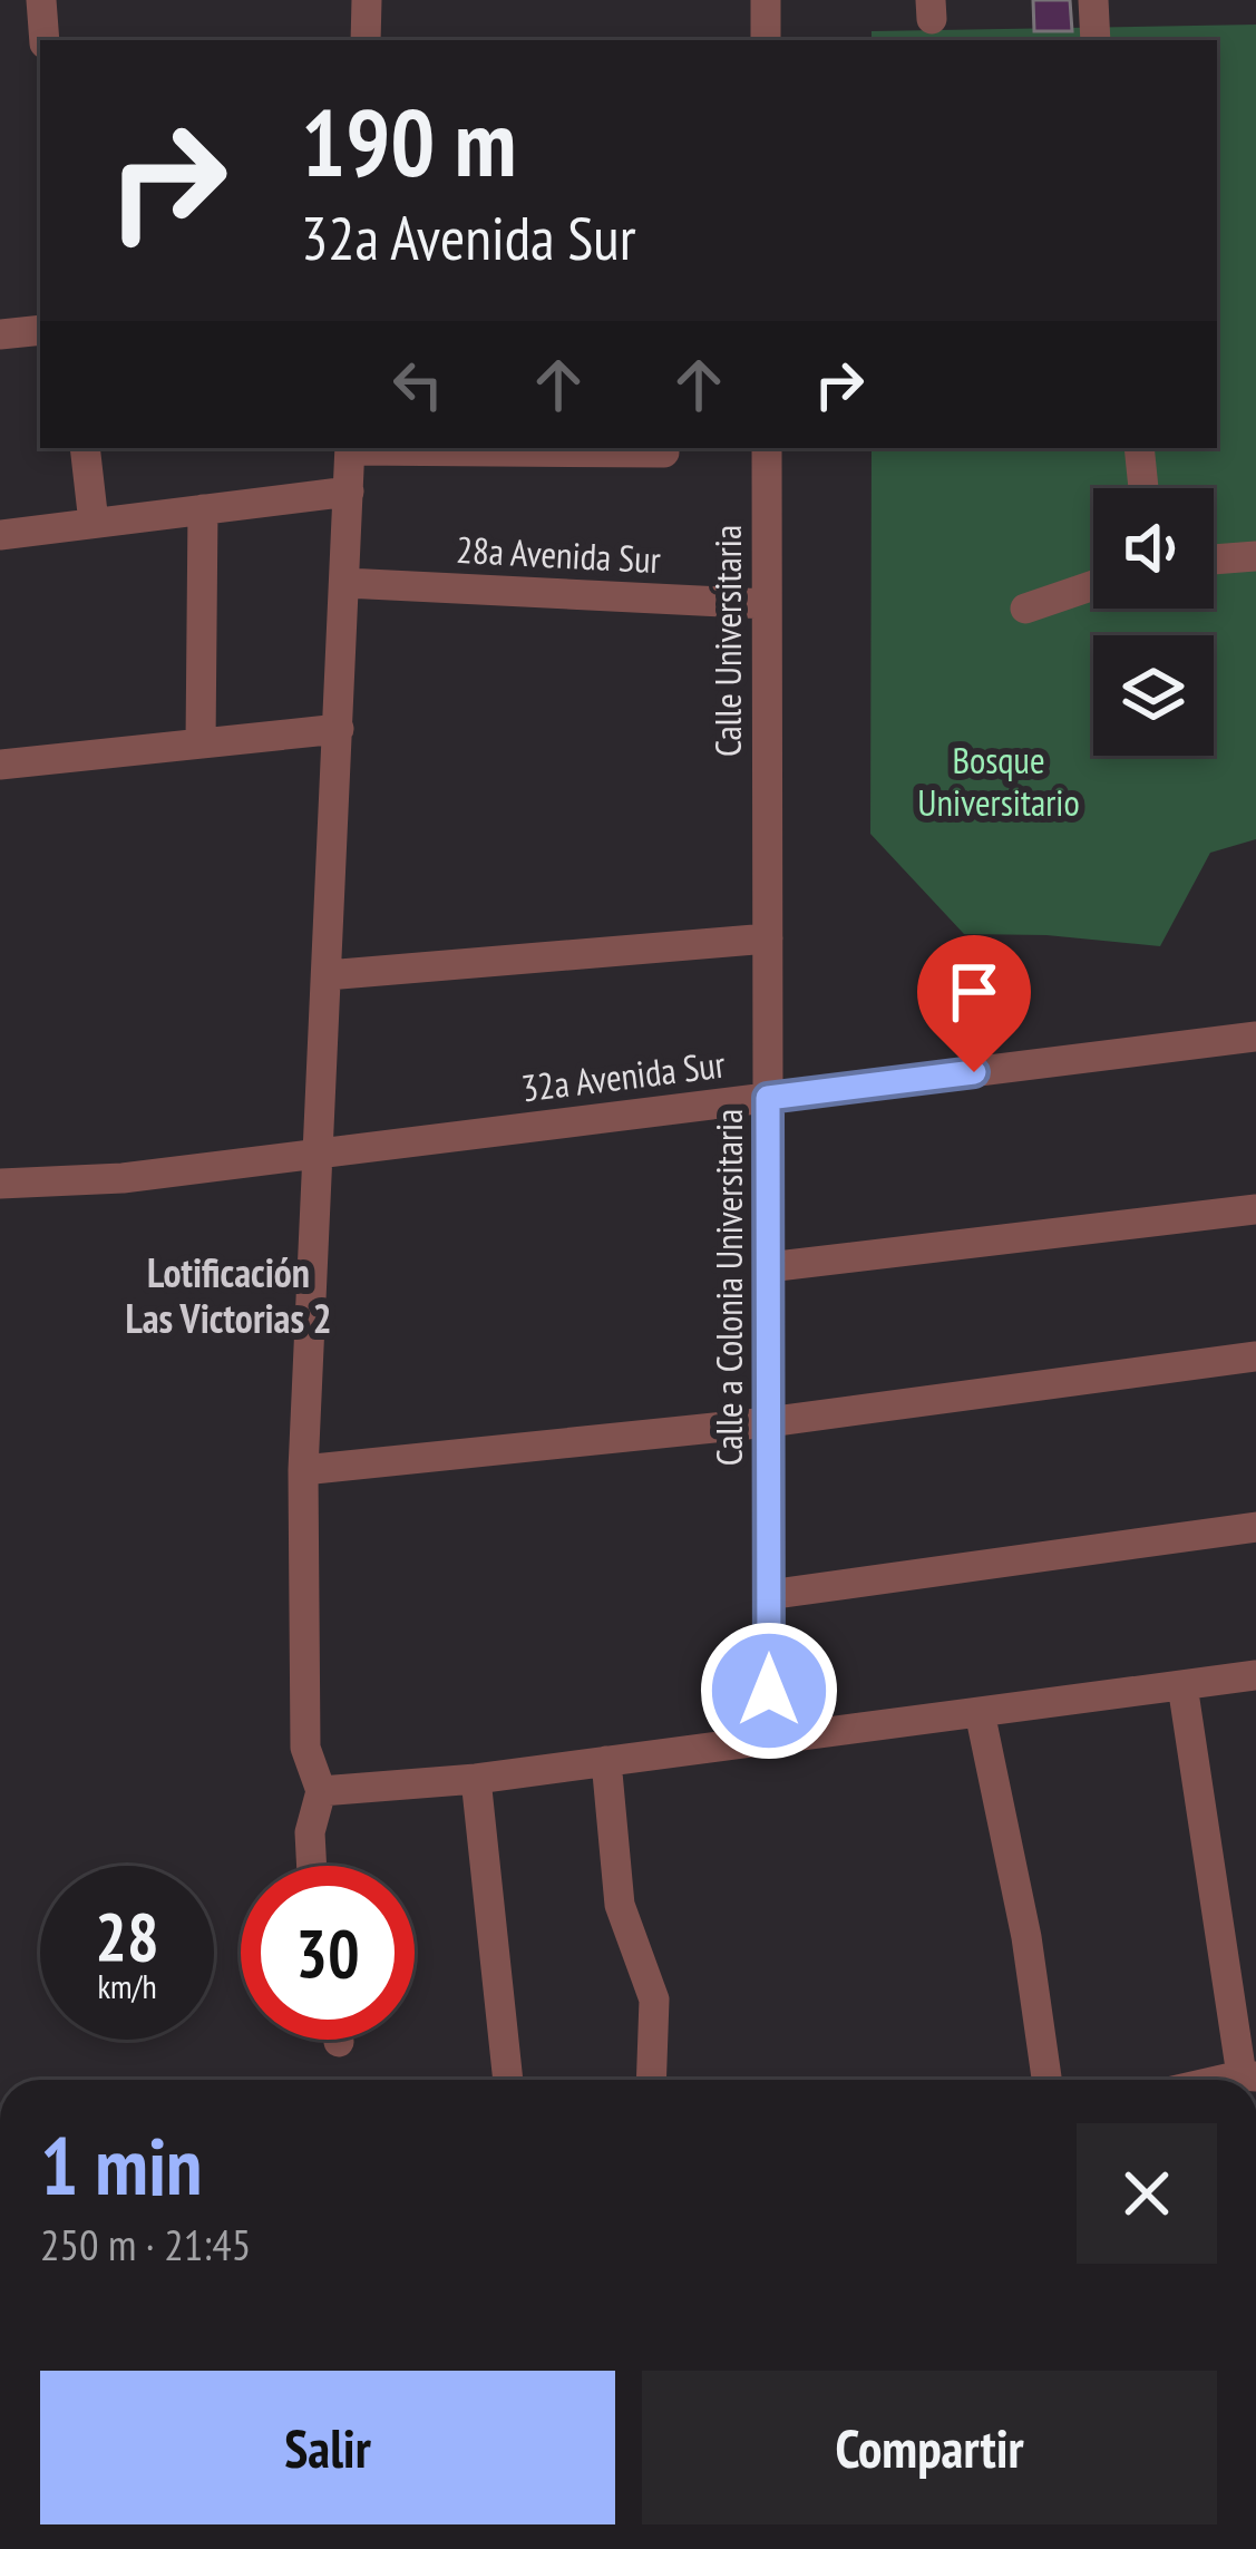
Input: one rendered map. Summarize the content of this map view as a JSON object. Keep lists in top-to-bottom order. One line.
{"streets":{"street":["28a Avenida Sur","Calle Universitaria","32a Avenida Sur","Calle a Colonia Universitaria"]},"crossings":[["28a Avenida Sur","Calle Universitaria"],["Calle Universitaria","Calle a Colonia Universitaria"],["32a Avenida Sur","Calle a Colonia Universitaria"]],"districts":["Lotificación Las Victorias 2"],"parks":["Bosque Universitario"],"page":{"turn":["190 m","32a Avenida Sur"],"speed":"28 km/h","limit":"30","heading":["1 min","250 m · 21:45"],"buttons":["Salir","Compartir"]}}
